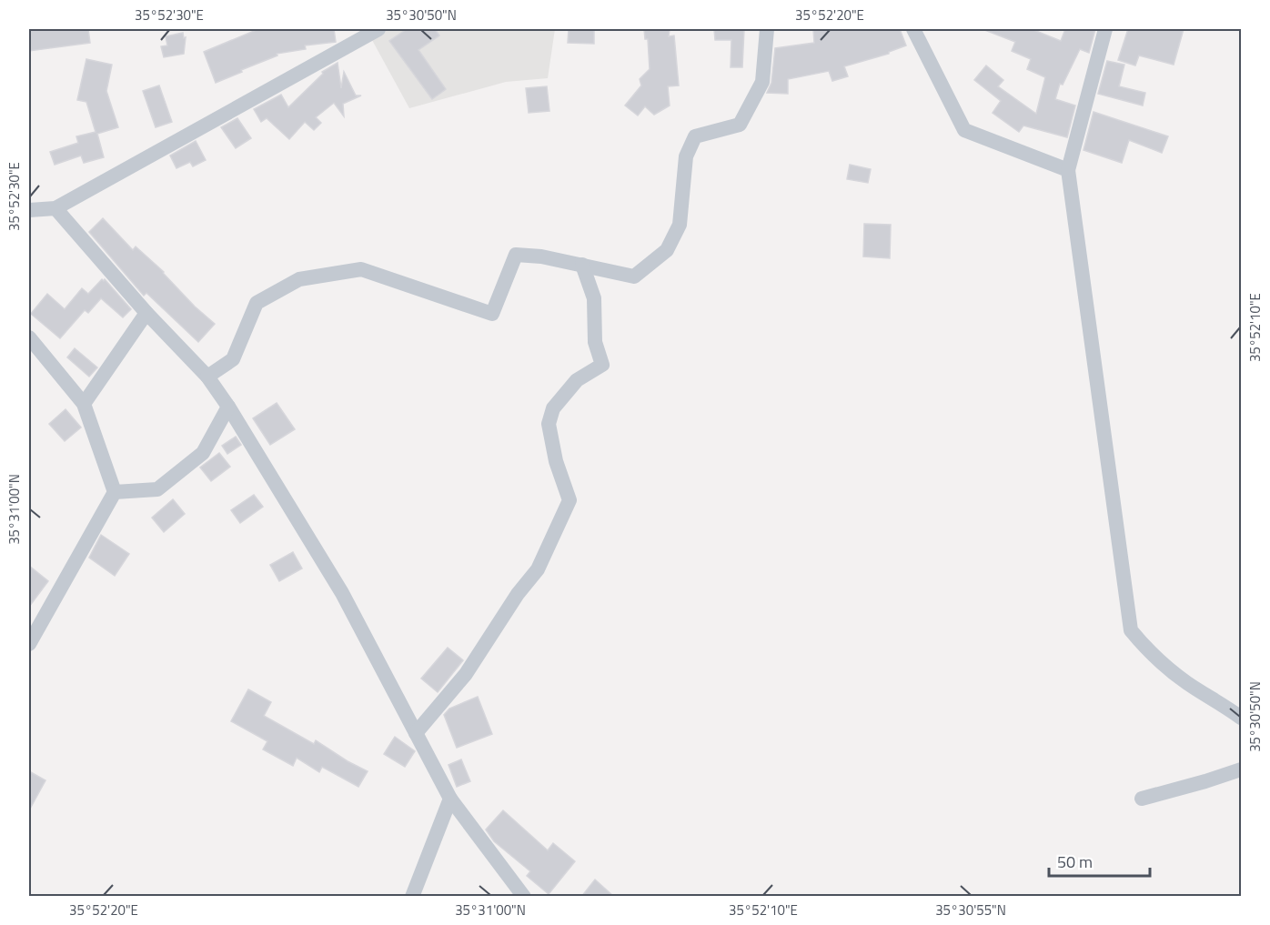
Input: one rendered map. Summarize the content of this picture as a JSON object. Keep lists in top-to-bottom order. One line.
{"scale_bar":"50 m","coordinates":["35°52'30\"E","35°30'50\"N","35°52'20\"E","35°52'10\"E","35°31'00\"N","35°30'55\"N"]}
